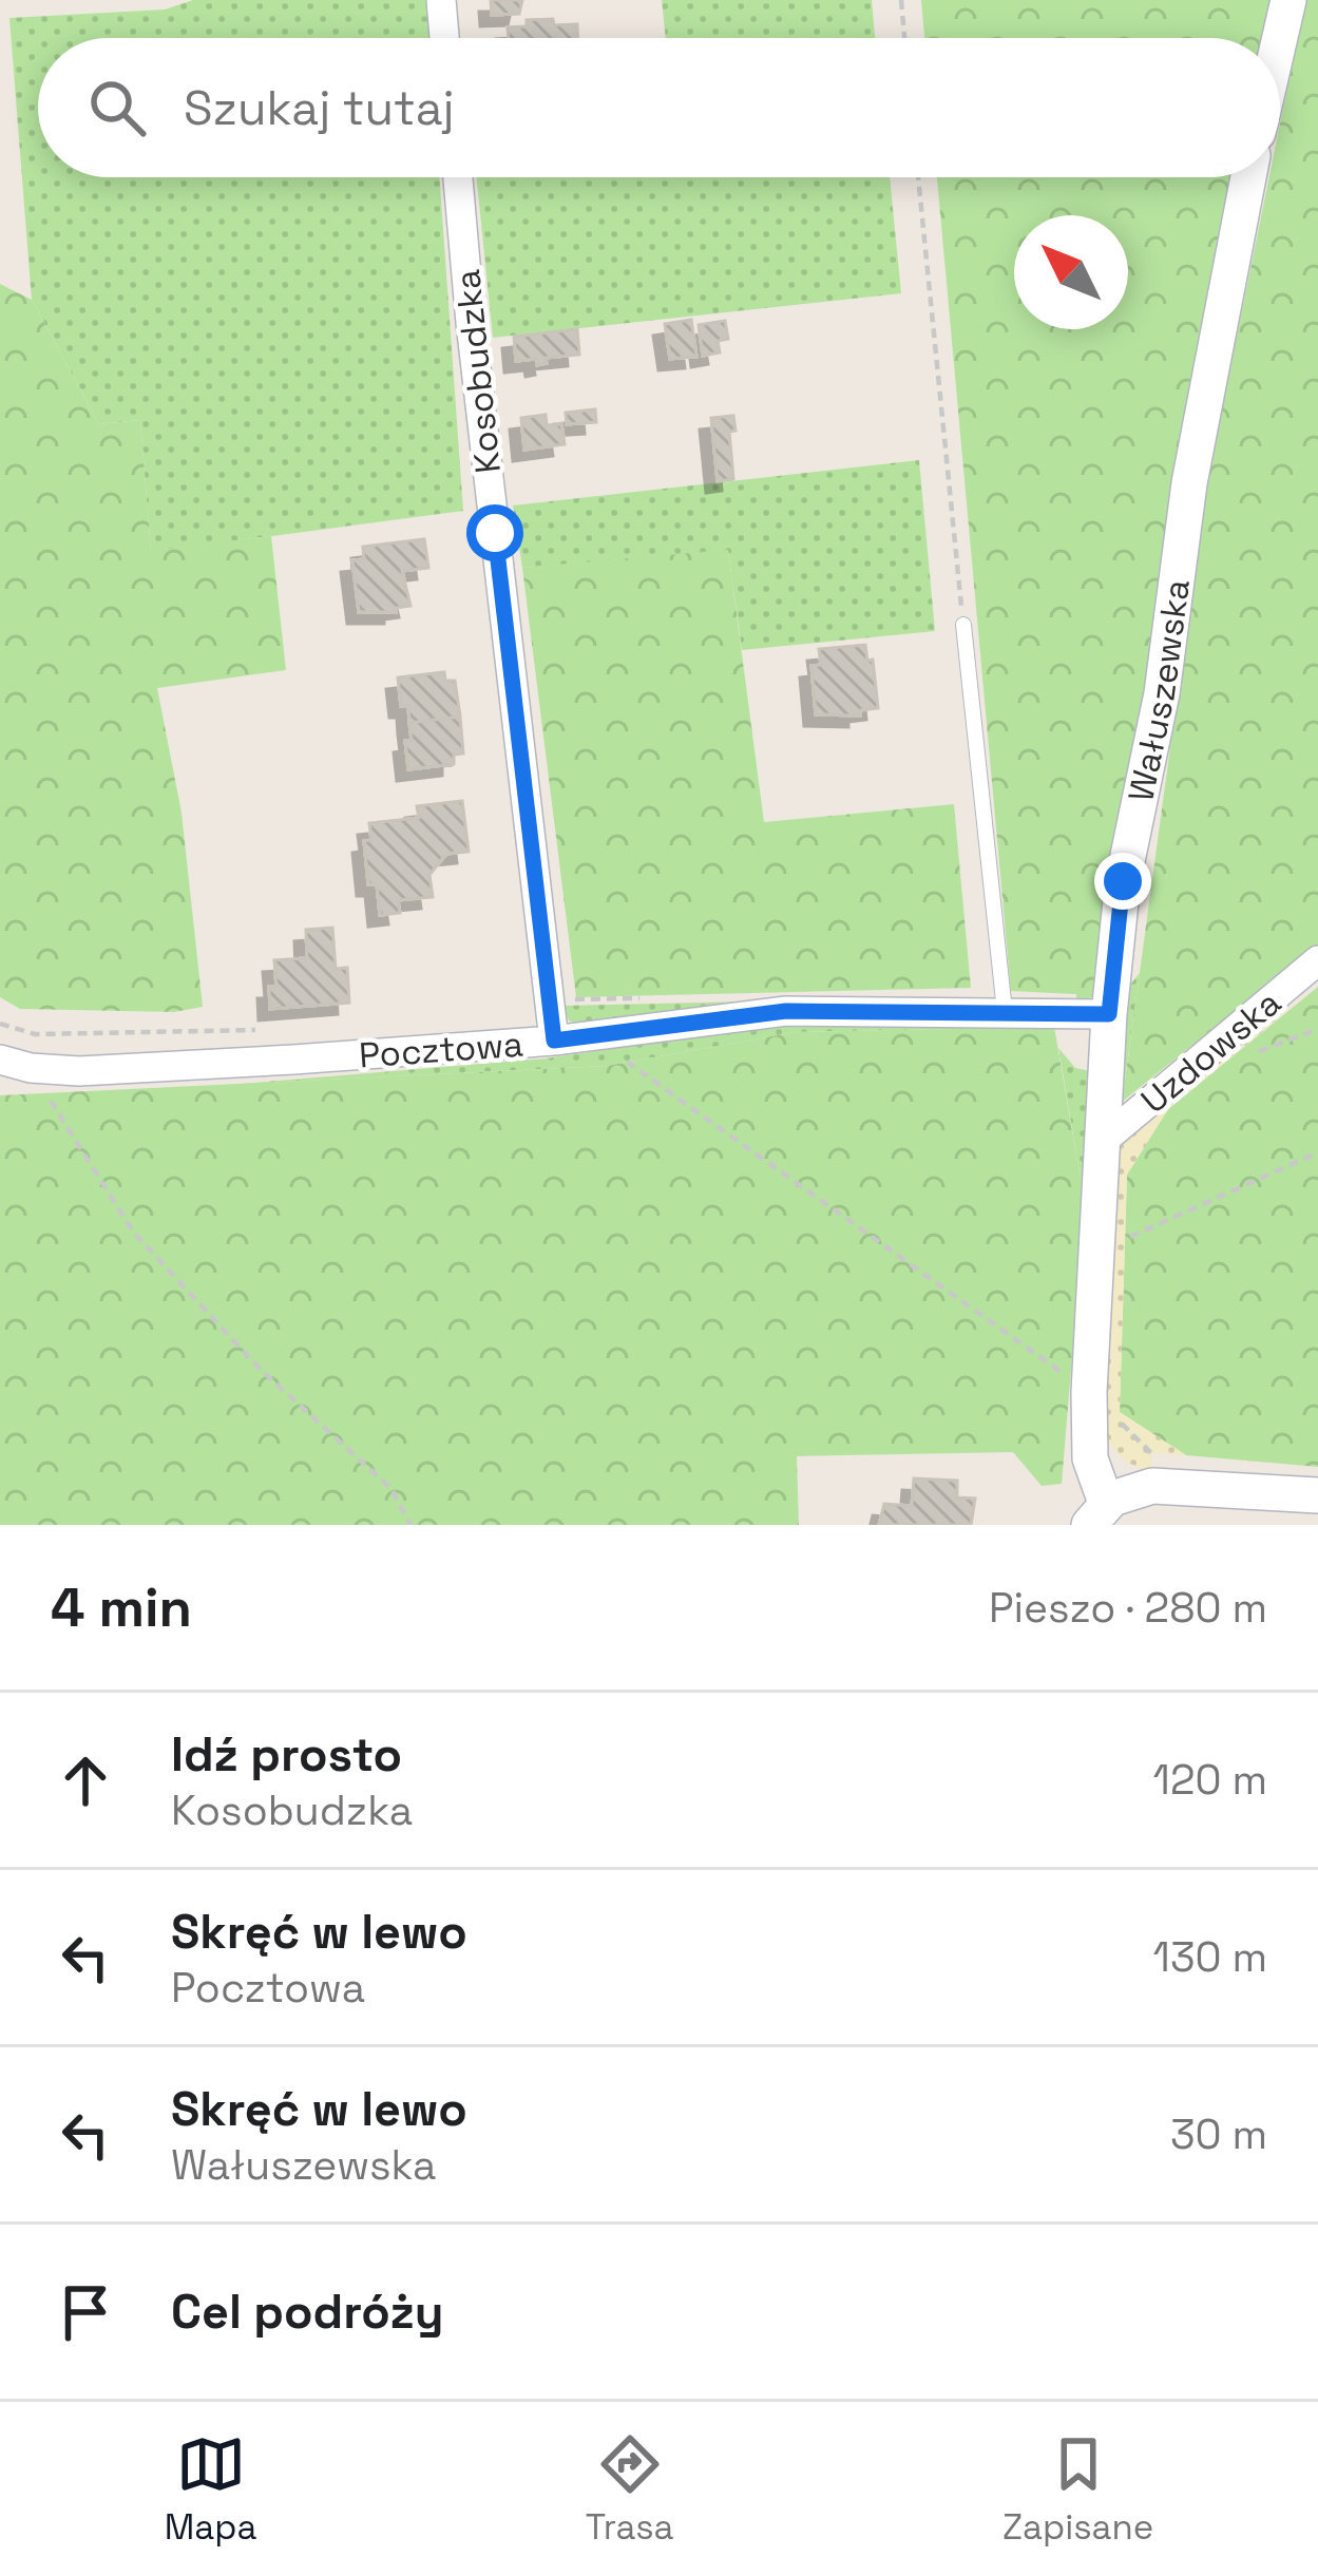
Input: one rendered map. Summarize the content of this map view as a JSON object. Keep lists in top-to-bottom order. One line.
{"streets":{"street":["Kosobudzka","Wałuszewska","Pocztowa","Uzdowska"]},"crossings":[["Kosobudzka","Pocztowa"],["Wałuszewska","Pocztowa"],["Wałuszewska","Uzdowska"]],"north":"top left","page":{"search":"Szukaj tutaj","heading":["4 min","Pieszo · 280 m"],"list":[["Idź prosto","Kosobudzka","120 m"],["Skręć w lewo","Pocztowa","130 m"],["Skręć w lewo","Wałuszewska","30 m"],"Cel podróży"],"nav":["Mapa","Trasa","Zapisane"]}}
